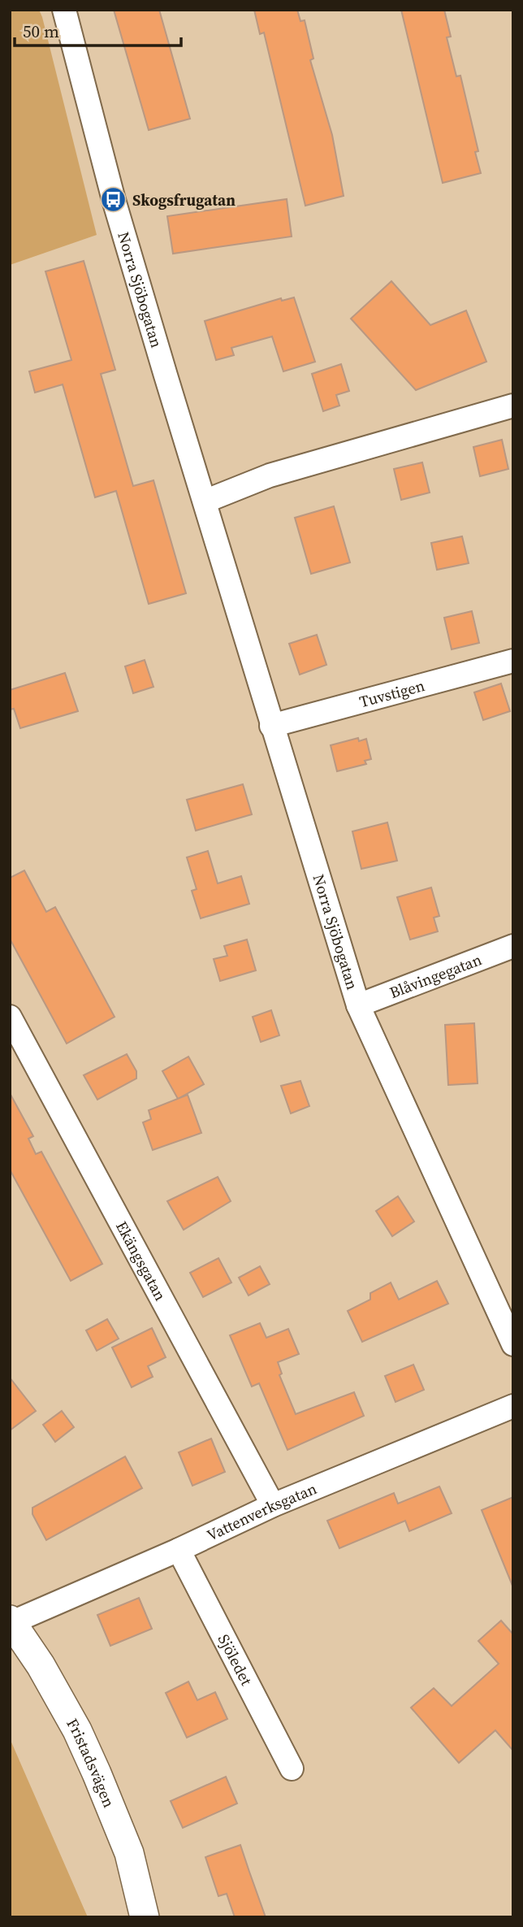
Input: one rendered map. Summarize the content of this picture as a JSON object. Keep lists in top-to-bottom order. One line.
{"streets":{"street":["Norra Sjöbogatan","Tuvstigen","Blåvingegatan","Ekängsgatan","Vattenverksgatan","Sjöledet","Fristadsvägen"]},"crossings":[["Norra Sjöbogatan","Tuvstigen"],["Norra Sjöbogatan","Blåvingegatan"],["Ekängsgatan","Vattenverksgatan"],["Vattenverksgatan","Sjöledet"],["Vattenverksgatan","Fristadsvägen"]],"places":{"bus stop":["Skogsfrugatan"]},"scale_bar":"50 m"}
